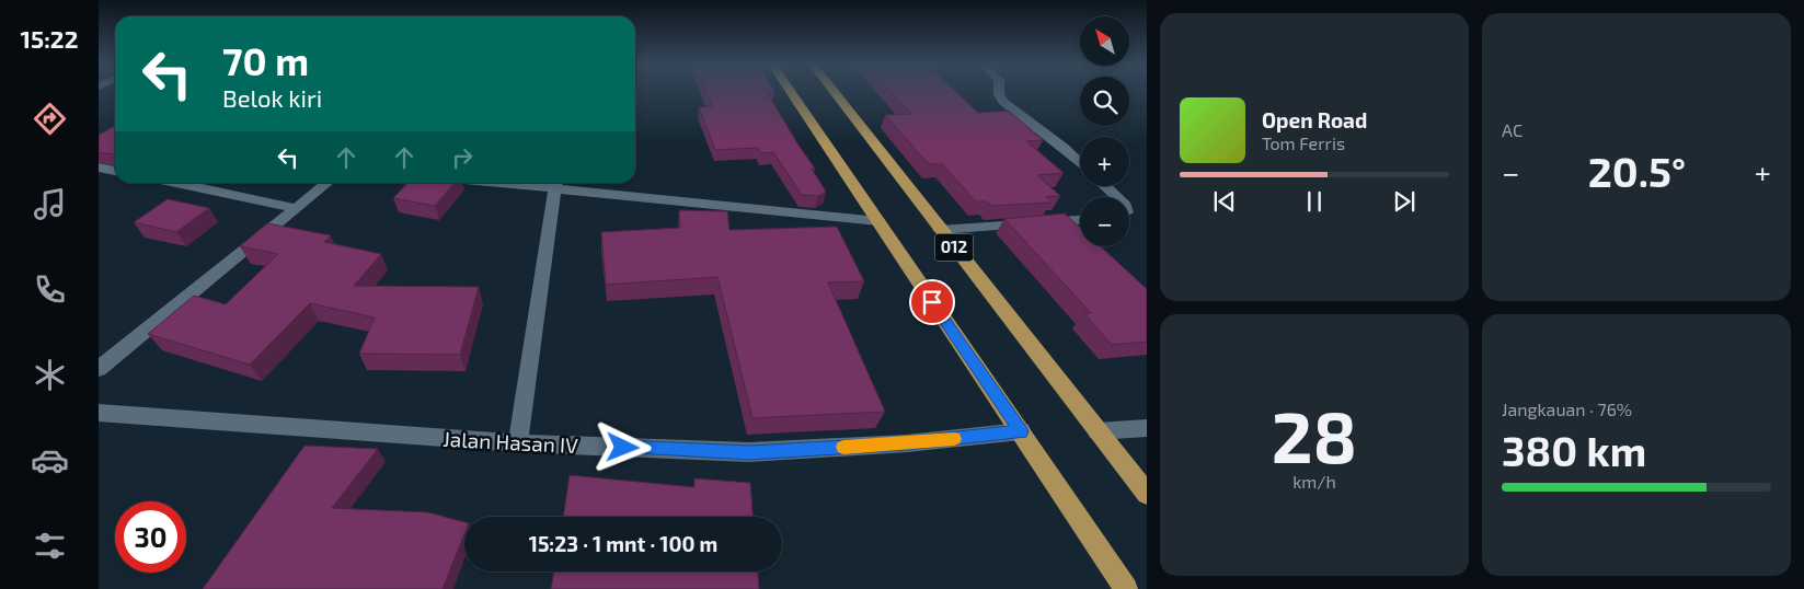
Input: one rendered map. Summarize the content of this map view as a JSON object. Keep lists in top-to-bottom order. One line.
{"streets":{"main road":["012"],"street":["Jalan Hasan IV"]},"crossings":[["012","Jalan Hasan IV"]],"north":"top left","page":{"tabs":"15:22","tile":["AC",["28","km/h"],["Jangkauan · 76%","380 km"]],"map_buttons":["+","−"],"turn":["70 m","Belok kiri"],"song":["Open Road","Tom Ferris"],"heat":["−","20.5°","+"],"limit":"30","trip":"15:23 · 1 mnt · 100 m"}}
